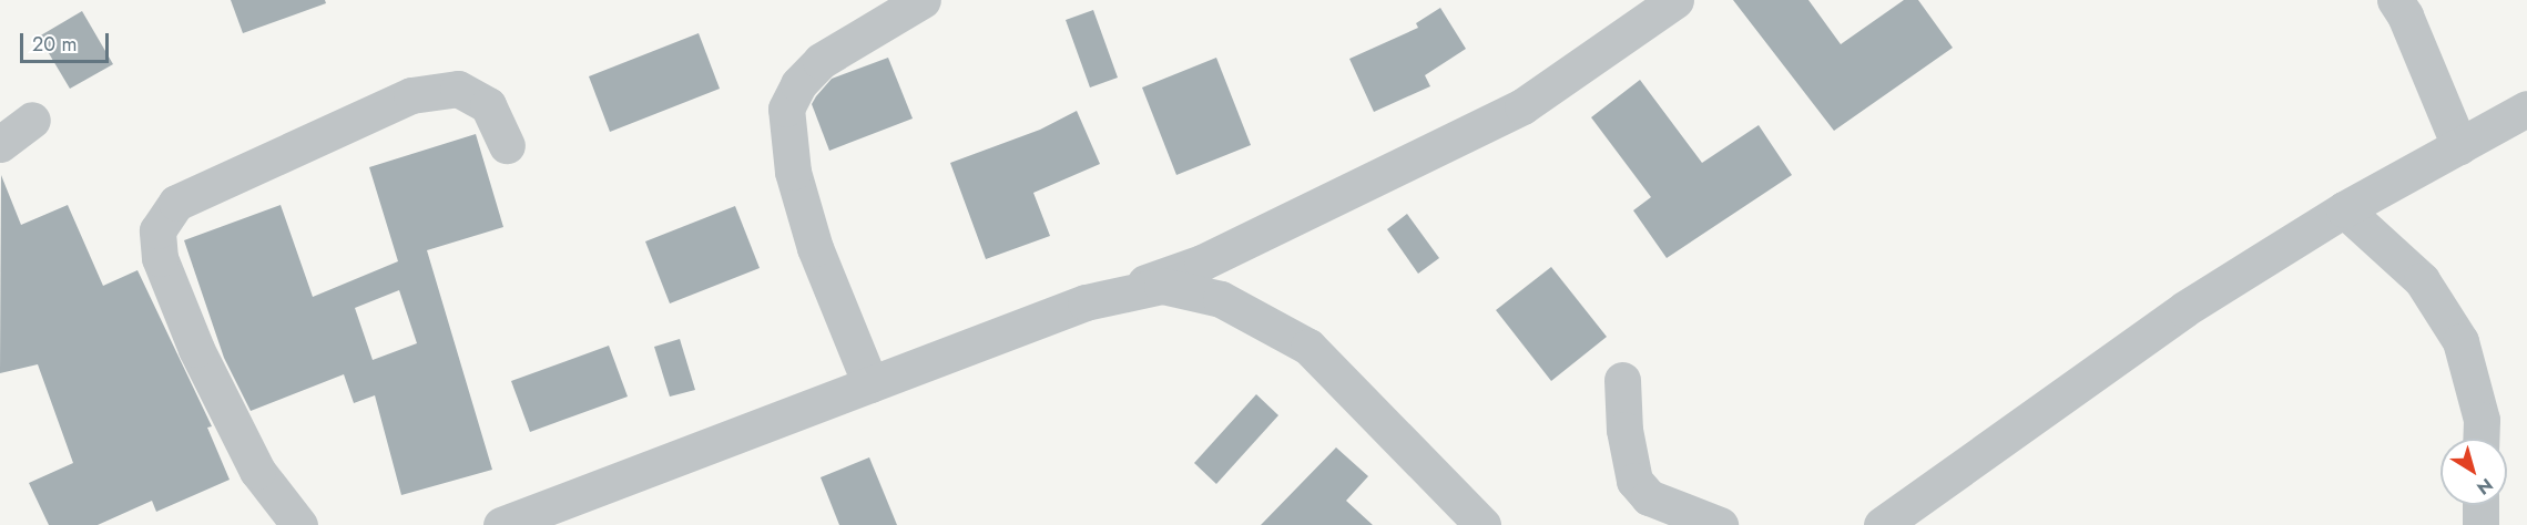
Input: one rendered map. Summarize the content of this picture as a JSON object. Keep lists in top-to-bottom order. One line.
{"scale_bar":"20 m","north":"bottom right"}
